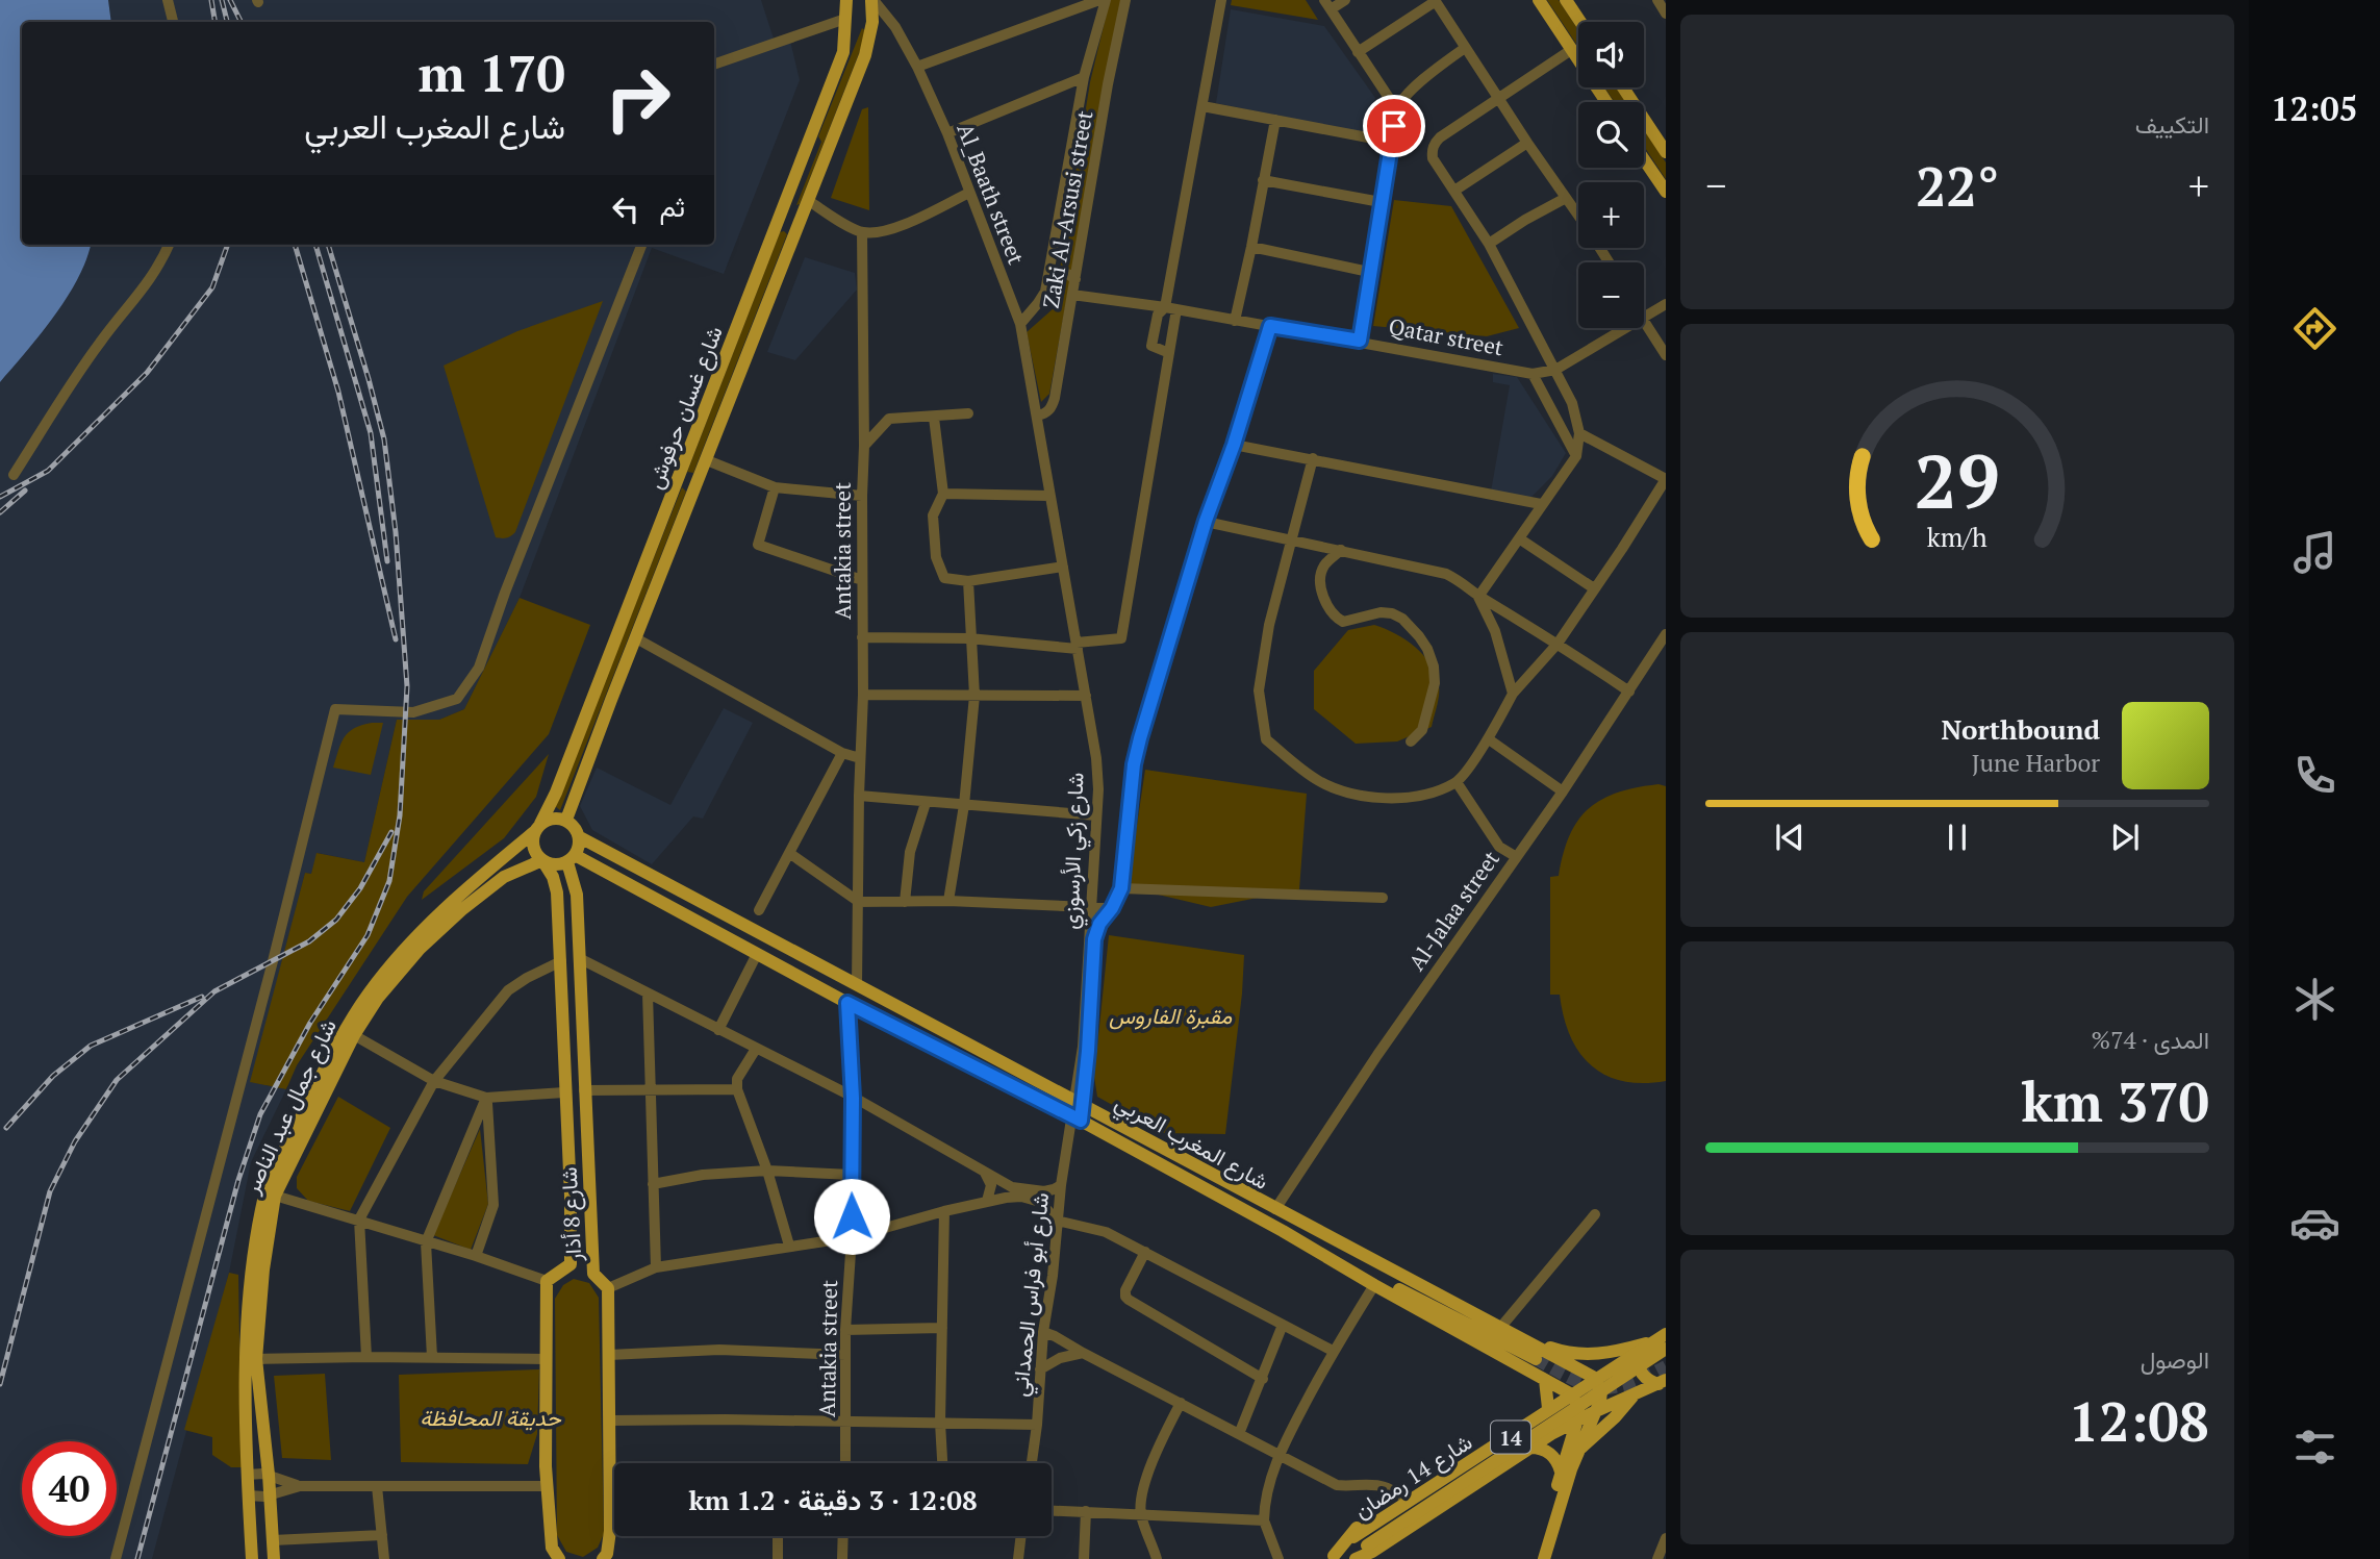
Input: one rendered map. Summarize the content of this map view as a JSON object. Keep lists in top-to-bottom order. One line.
{"streets":{"main road":["شارع غسان حرفوش","شارع جمال عبد الناصر","شارع المغرب العربي","شارع 8 أذار","14","شارع 14 رمضان"],"street":["Al_Baath street","Zaki Al-Arsusi street","Qatar street","Antakia street","شارع زكي الأرسوزي","Al-Jalaa street","شارع أبو فراس الحمداني"]},"crossings":[["Al_Baath street","Zaki Al-Arsusi street"],["Al_Baath street","شارع غسان حرفوش"],["Al_Baath street","شارع زكي الأرسوزي"],["Zaki Al-Arsusi street","Qatar street"],["Zaki Al-Arsusi street","شارع زكي الأرسوزي"],["شارع غسان حرفوش","شارع جمال عبد الناصر"],["شارع غسان حرفوش","شارع المغرب العربي"],["شارع غسان حرفوش","شارع 8 أذار"],["Antakia street","شارع المغرب العربي"],["شارع زكي الأرسوزي","شارع المغرب العربي"],["شارع زكي الأرسوزي","شارع أبو فراس الحمداني"],["Al-Jalaa street","شارع المغرب العربي"],["شارع جمال عبد الناصر","شارع المغرب العربي"],["شارع جمال عبد الناصر","شارع 8 أذار"],["شارع المغرب العربي","شارع 8 أذار"],["شارع المغرب العربي","شارع أبو فراس الحمداني"]],"parks":["مقبرة الفاروس","حديقة المحافظة"],"page":{"tabs":"12:05","tile":["التكييف",["المدى · 74%","370 km"],["الوصول","12:08"]],"map_buttons":["+","−"],"turn":["170 m","شارع المغرب العربي"],"heat":["−","22°","+"],"then":"ثم","song":["Northbound","June Harbor"],"limit":"40","trip":"12:08 · 3 دقيقة · 1.2 km","gauge":["29","km/h"]}}
